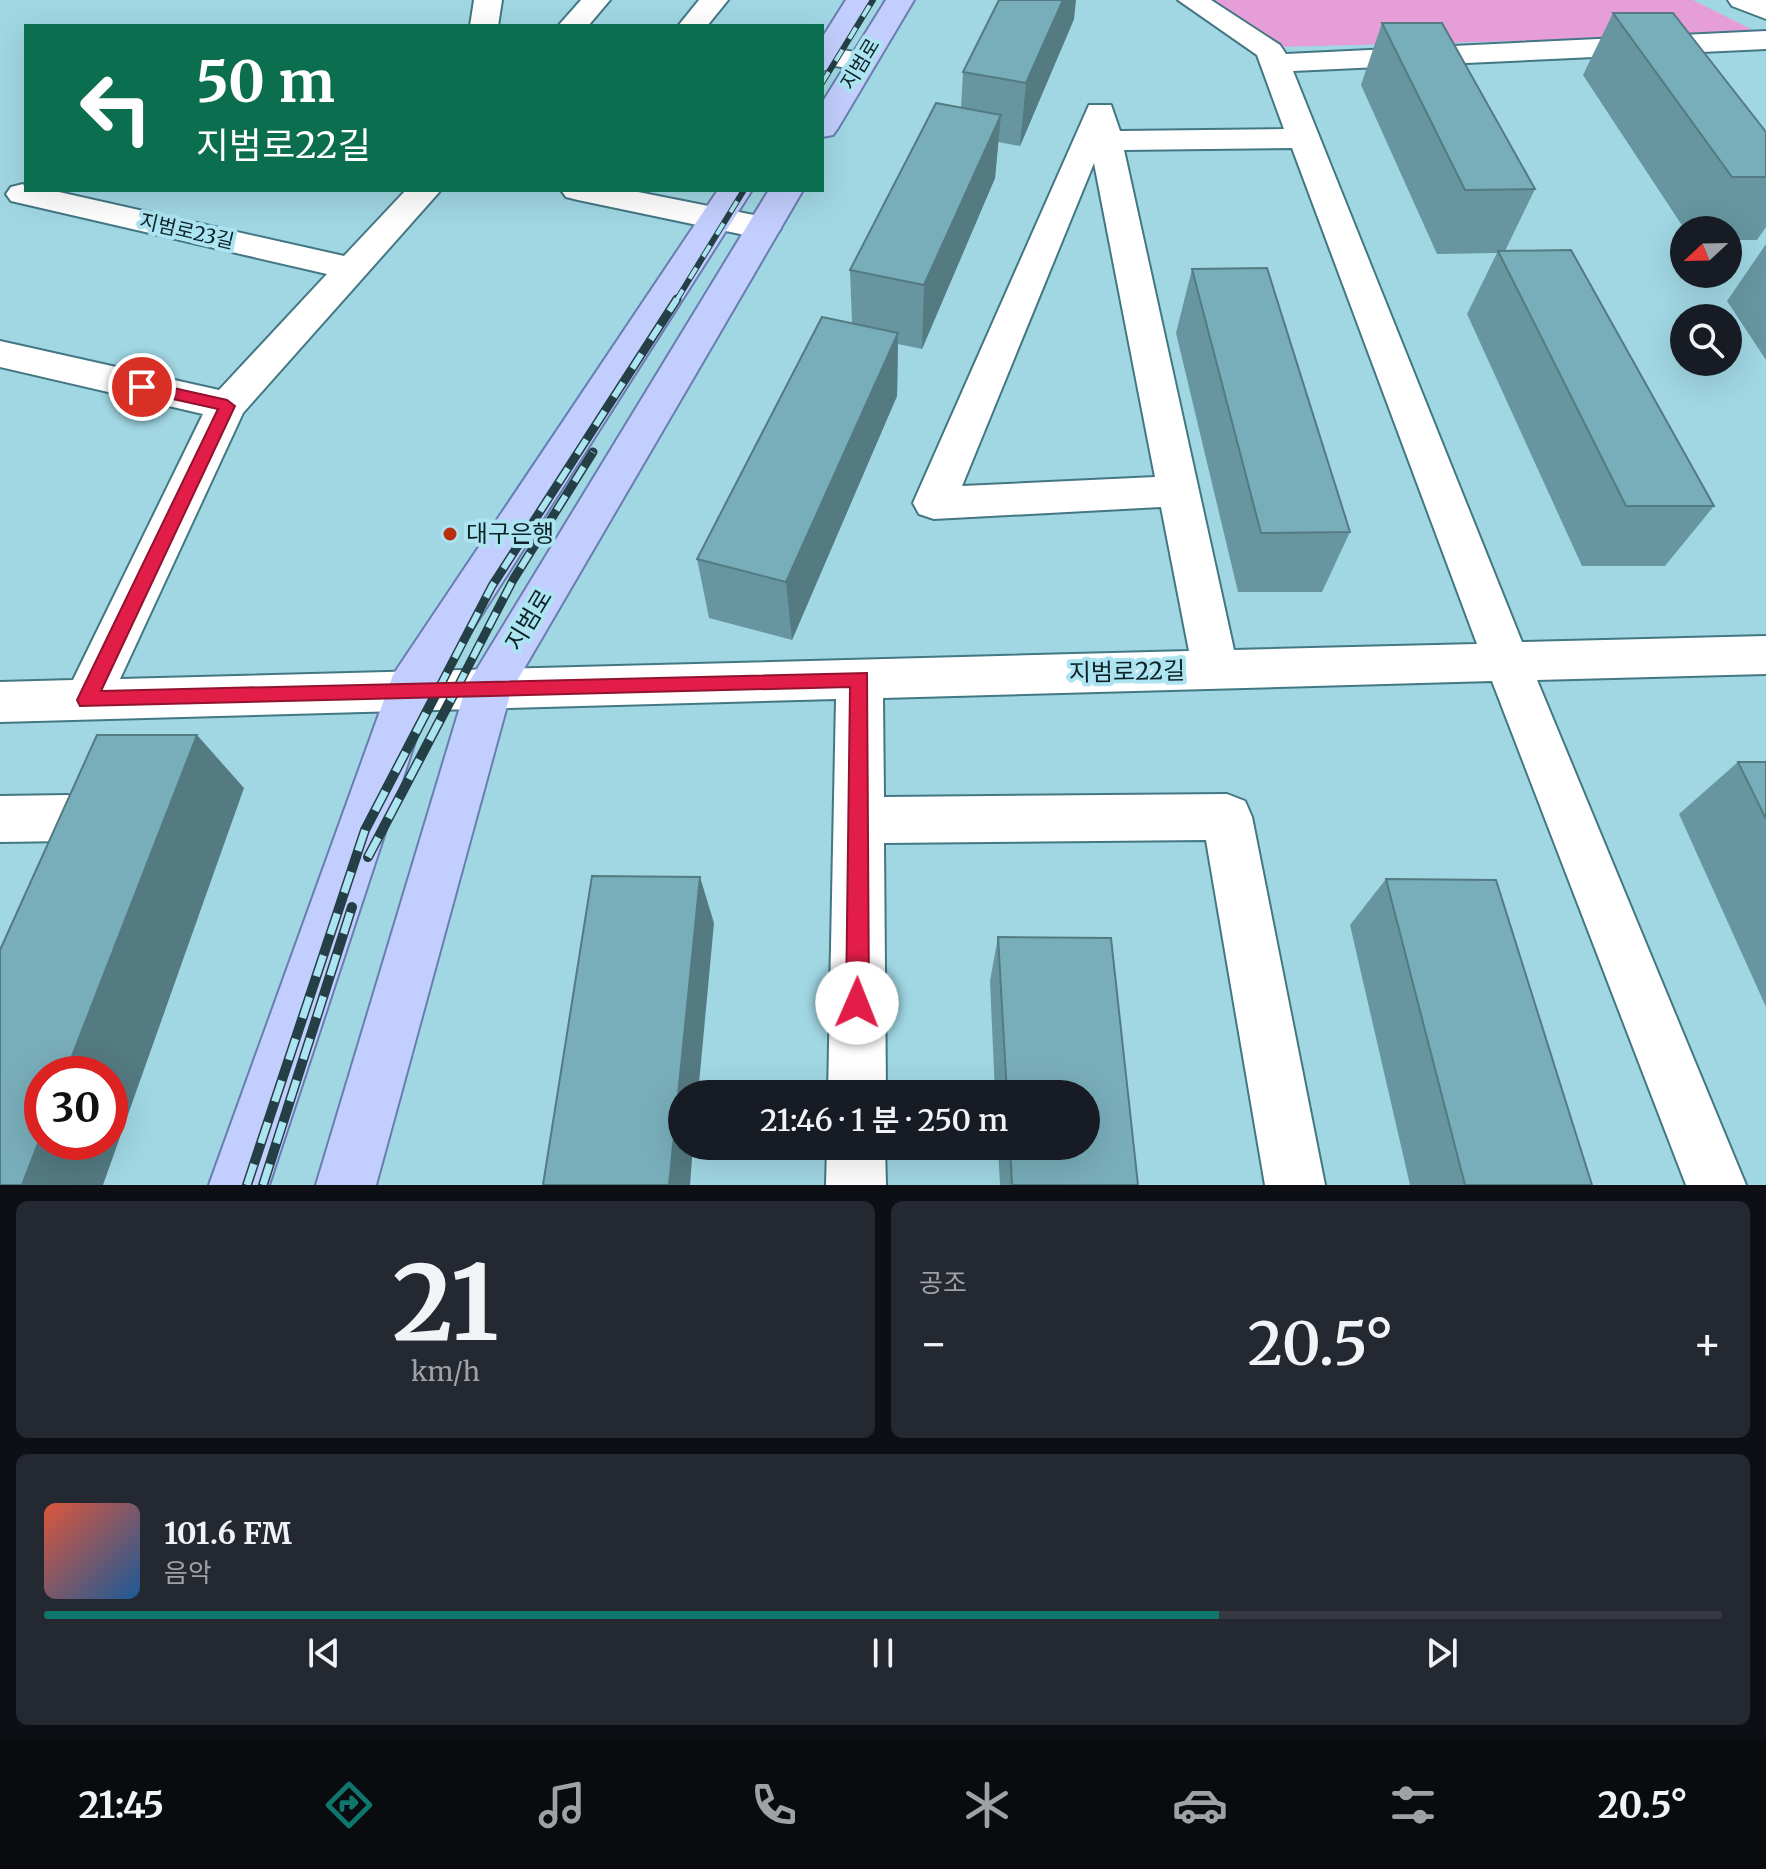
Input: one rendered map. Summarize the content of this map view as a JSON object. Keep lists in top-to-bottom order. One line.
{"streets":{"main road":["지범로"],"street":["지범로23길","지범로22길"]},"crossings":[["지범로","지범로22길"]],"places":["대구은행"],"north":"left","page":{"turn":["50 m","지범로22길"],"limit":"30","trip":"21:46 · 1 분 · 250 m","tile":[["21","km/h"],"공조"],"heat":["−","20.5°","+"],"song":["101.6 FM","음악"],"tabs":["21:45","20.5°"]}}
